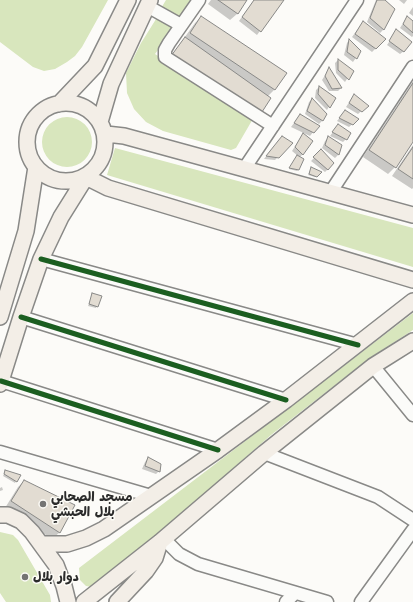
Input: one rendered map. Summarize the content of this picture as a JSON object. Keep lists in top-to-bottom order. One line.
{"places":["مسجد الصحابي بلال الحبشي","دوار بلال"]}
